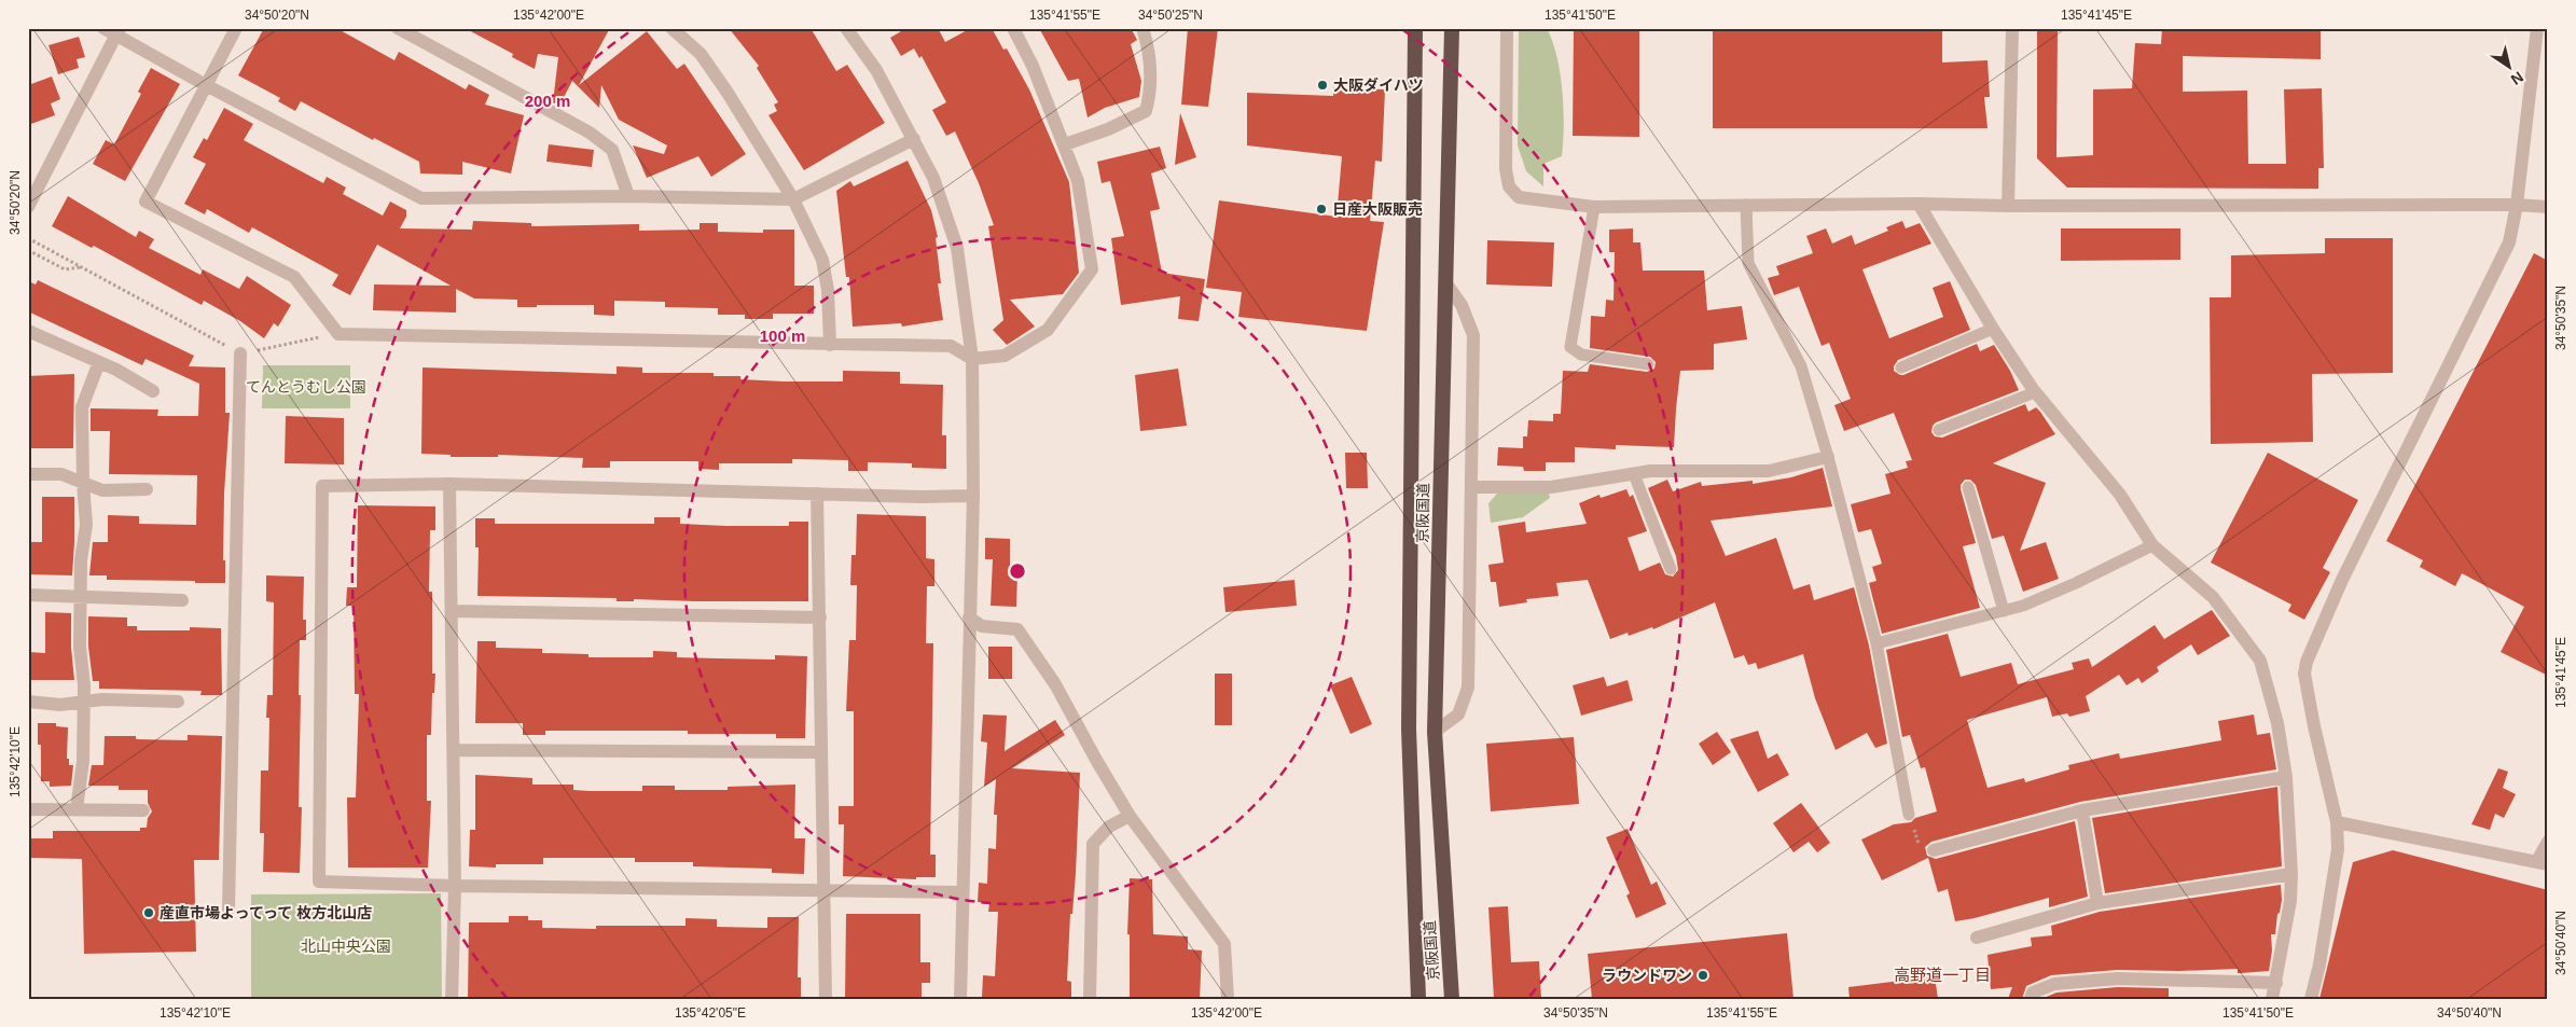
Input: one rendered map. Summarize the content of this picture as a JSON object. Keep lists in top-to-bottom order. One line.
{"streets":{"highway":["京阪国道"]},"districts":["高野道一丁目"],"parks":["てんとうむし公園","北山中央公園"],"places":["大阪ダイハツ","日産大阪販売","産直市場よってって 枚方北山店","ラウンドワン"],"north":"bottom right","coordinates":["34°50'20\"N","135°42'00\"E","135°41'55\"E","34°50'25\"N","135°41'50\"E","135°41'45\"E","34°50'35\"N","135°42'10\"E","34°50'40\"N","135°42'05\"E"],"rings":["200 m","100 m"]}
